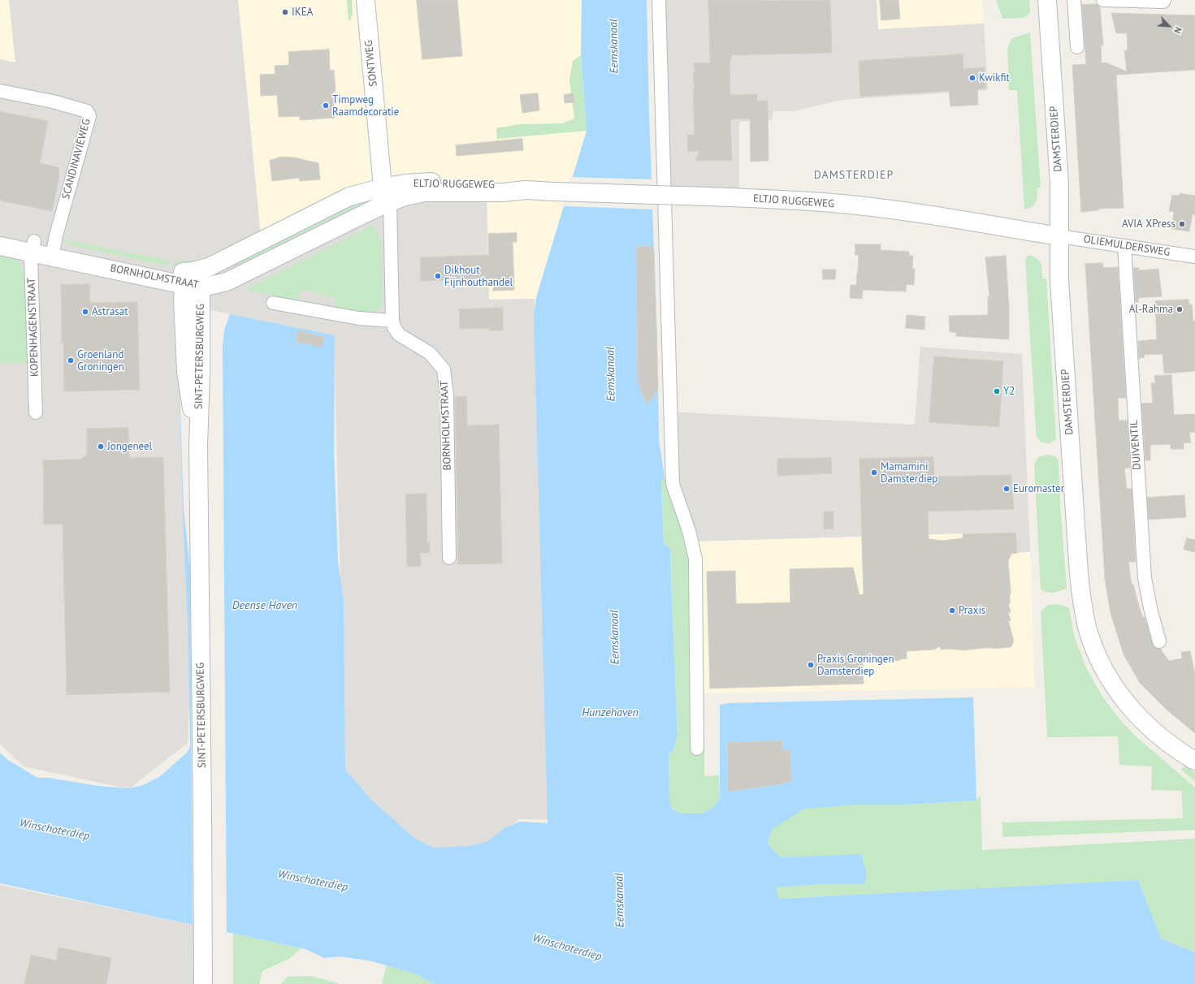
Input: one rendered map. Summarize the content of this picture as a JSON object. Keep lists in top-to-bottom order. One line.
{"streets":{"street":["SONTWEG","DAMSTERDIEP","SCANDINAVIËWEG","ELTJO RUGGEWEG","OLIEMULDERSWEG","BORNHOLMSTRAAT","KOPENHAGENSTRAAT","SINT-PETERSBURGWEG","DUIVENTIL"]},"crossings":[["SONTWEG","ELTJO RUGGEWEG"],["SONTWEG","BORNHOLMSTRAAT"],["DAMSTERDIEP","ELTJO RUGGEWEG"],["DAMSTERDIEP","OLIEMULDERSWEG"],["SCANDINAVIËWEG","BORNHOLMSTRAAT"],["ELTJO RUGGEWEG","OLIEMULDERSWEG"],["ELTJO RUGGEWEG","BORNHOLMSTRAAT"],["OLIEMULDERSWEG","DUIVENTIL"],["BORNHOLMSTRAAT","KOPENHAGENSTRAAT"],["BORNHOLMSTRAAT","SINT-PETERSBURGWEG"]],"districts":["DAMSTERDIEP"],"water":["Eemskanaal","Deense Haven","Hunzehaven","Winschoterdiep"],"places":["IKEA","Kwikfit","Timpweg Raamdecoratie","AVIA XPress","Dikhout Fijnhouthandel","Al-Rahma","Astrasat","Groenland Groningen","Y2","Jongeneel","Mamamini Damsterdiep","Euromaster","Praxis","Praxis Groningen Damsterdiep"],"north":"bottom right"}
